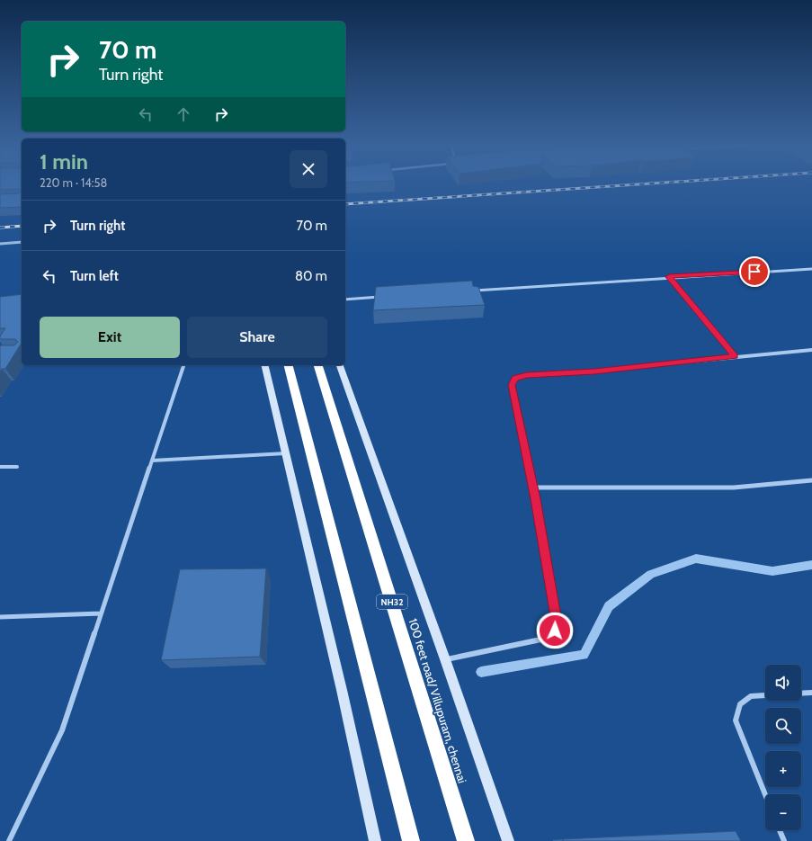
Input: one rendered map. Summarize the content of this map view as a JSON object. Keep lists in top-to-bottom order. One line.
{"streets":{"highway":["NH32","100 feet road/ Villupuram, chennai"]},"page":{"turn":["70 m","Turn right"],"heading":["1 min","220 m · 14:58"],"list":[{"name":"Turn right","value":"70 m"},{"name":"Turn left","value":"80 m"}],"buttons":["Exit","Share"],"map_buttons":["+","−"]}}
